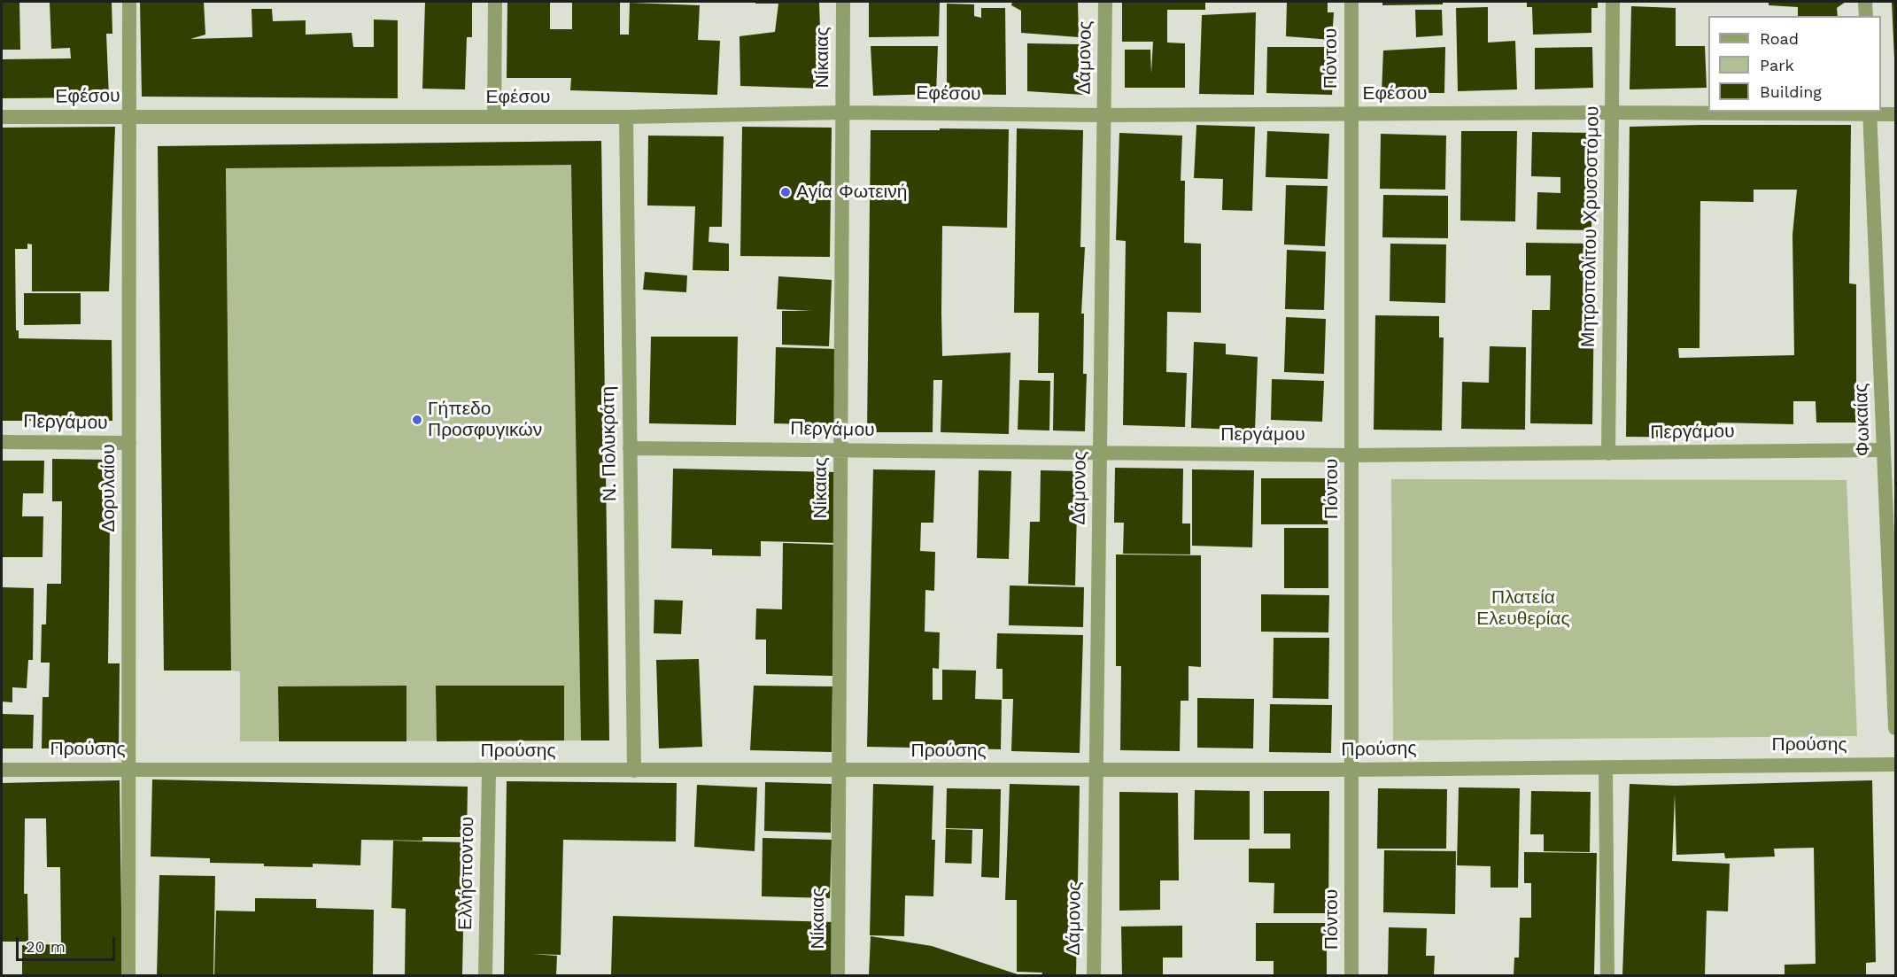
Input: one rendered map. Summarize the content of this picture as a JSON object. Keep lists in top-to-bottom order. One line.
{"streets":{"street":["Νίκαιας","Δάμονος","Πόντου","Εφέσου","Μητροπολίτου Χρυσοστόμου","Φωκαίας","Περγάμου","Ν. Πολυκράτη","Δορυλαίου","Προύσης","Ελλήσποντου"]},"crossings":[["Νίκαιας","Εφέσου"],["Νίκαιας","Περγάμου"],["Νίκαιας","Προύσης"],["Δάμονος","Εφέσου"],["Δάμονος","Περγάμου"],["Δάμονος","Προύσης"],["Πόντου","Εφέσου"],["Πόντου","Περγάμου"],["Πόντου","Προύσης"],["Εφέσου","Μητροπολίτου Χρυσοστόμου"],["Εφέσου","Φωκαίας"],["Εφέσου","Ν. Πολυκράτη"],["Εφέσου","Δορυλαίου"],["Μητροπολίτου Χρυσοστόμου","Περγάμου"],["Φωκαίας","Περγάμου"],["Περγάμου","Ν. Πολυκράτη"],["Περγάμου","Δορυλαίου"],["Ν. Πολυκράτη","Προύσης"],["Δορυλαίου","Προύσης"],["Προύσης","Ελλήσποντου"]],"parks":["Πλατεία Ελευθερίας"],"places":["Αγία Φωτεινή","Γήπεδο Προσφυγικών"],"legend":["Road","Park","Building"],"scale_bar":"20 m"}
